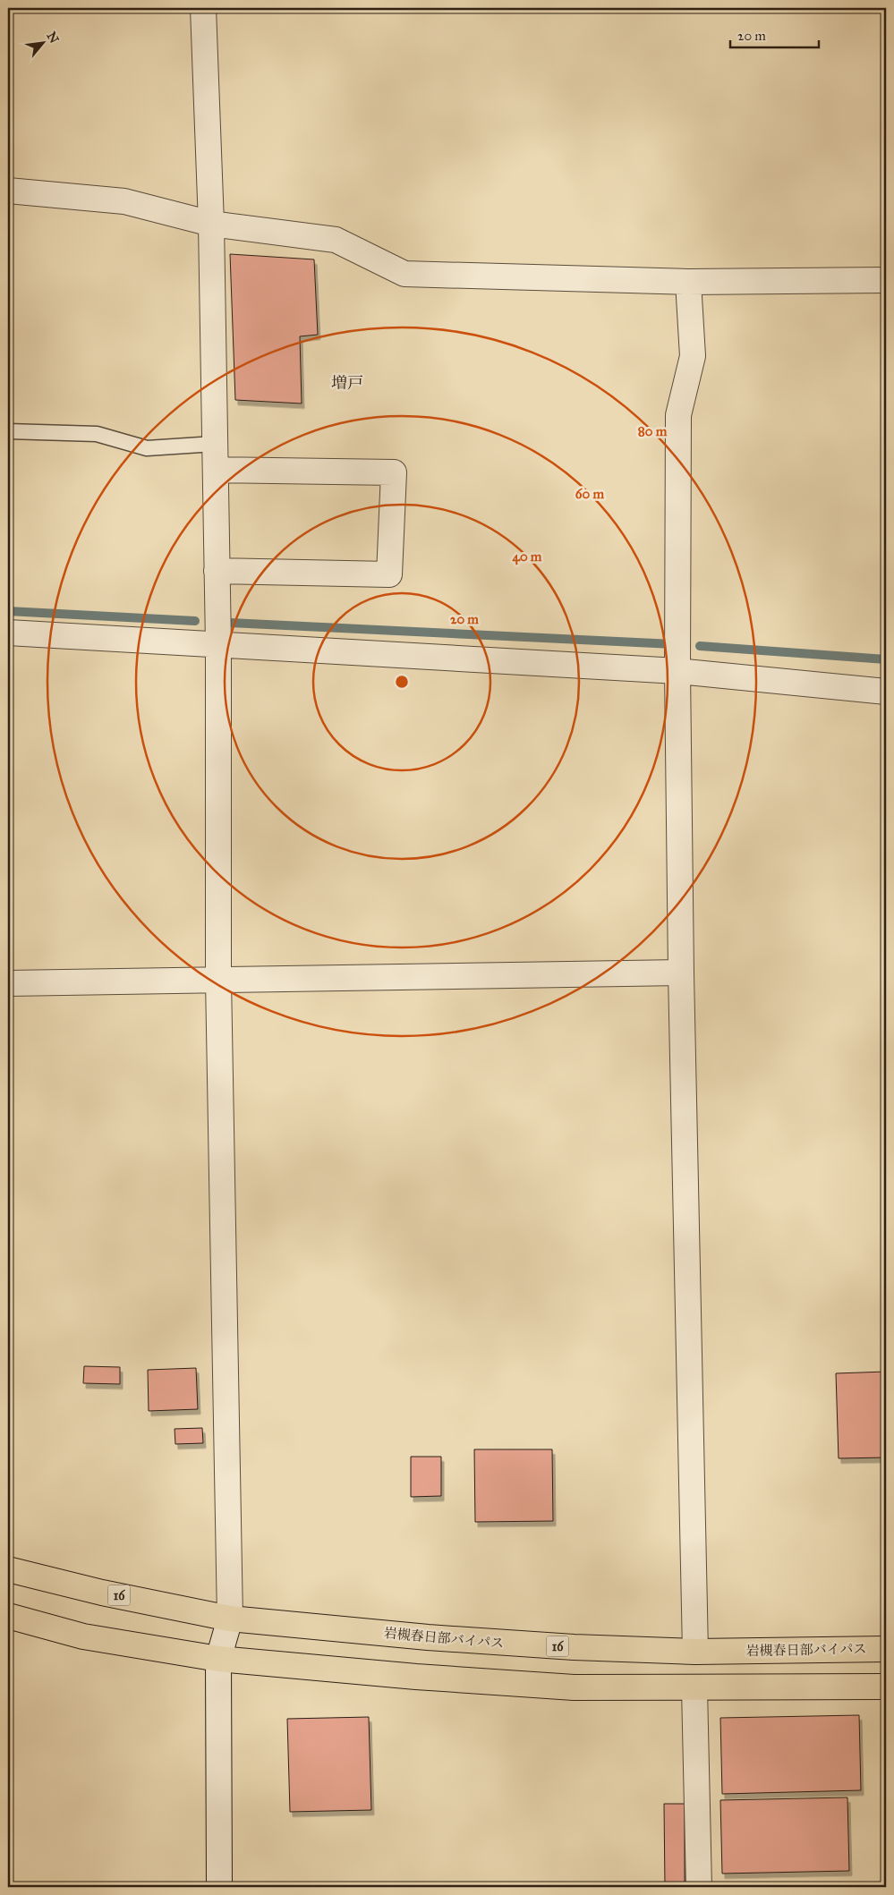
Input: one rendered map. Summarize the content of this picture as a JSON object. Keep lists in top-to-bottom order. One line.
{"streets":{"highway":["16","岩槻春日部バイパス"]},"districts":["増戸"],"scale_bar":"20 m","north":"top right","rings":["80 m","60 m","40 m","20 m"]}
